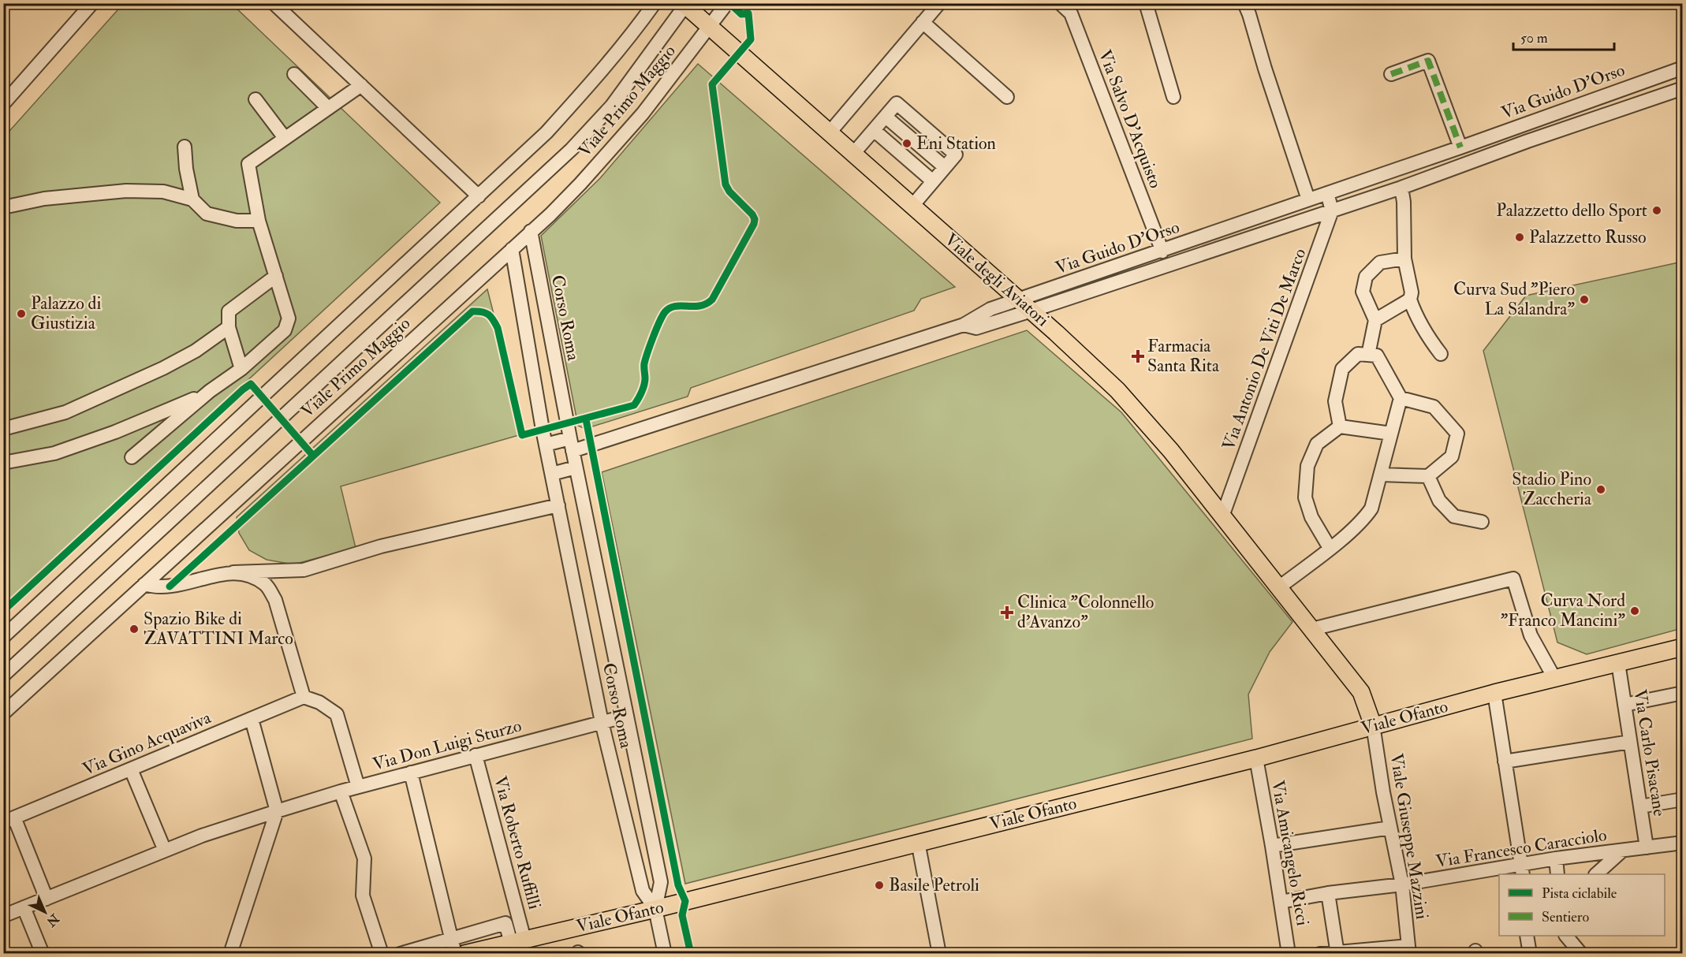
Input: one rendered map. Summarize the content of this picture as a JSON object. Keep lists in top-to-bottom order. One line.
{"streets":{"main road":["Viale degli Aviatori","Viale Ofanto"],"street":["Via Guido D'Orso","Viale Primo Maggio","Via Salvo D'Acquisto","Corso Roma","Via Antonio De Viti De Marco","Via Gino Acquaviva","Via Don Luigi Sturzo","Via Carlo Pisacane","Viale Giuseppe Mazzini","Via Roberto Ruffilli","Via Francesco Caracciolo","Via Amicangelo Ricci"]},"crossings":[["Via Guido D'Orso","Via Salvo D'Acquisto"],["Via Guido D'Orso","Viale degli Aviatori"],["Via Guido D'Orso","Via Antonio De Viti De Marco"],["Viale Primo Maggio","Viale degli Aviatori"],["Viale Primo Maggio","Corso Roma"],["Viale degli Aviatori","Via Antonio De Viti De Marco"],["Viale degli Aviatori","Viale Ofanto"],["Viale degli Aviatori","Viale Giuseppe Mazzini"],["Corso Roma","Viale Ofanto"],["Corso Roma","Via Don Luigi Sturzo"],["Viale Ofanto","Via Carlo Pisacane"],["Viale Ofanto","Viale Giuseppe Mazzini"],["Viale Ofanto","Via Roberto Ruffilli"],["Viale Ofanto","Via Amicangelo Ricci"],["Via Don Luigi Sturzo","Via Roberto Ruffilli"],["Via Carlo Pisacane","Via Francesco Caracciolo"],["Viale Giuseppe Mazzini","Via Francesco Caracciolo"],["Via Francesco Caracciolo","Via Amicangelo Ricci"]],"places":{"other":["Eni Station","Palazzetto dello Sport","Palazzetto Russo","Curva Sud \"Piero La Salandra\"","Palazzo di Giustizia","Stadio Pino Zaccheria","Curva Nord \"Franco Mancini\"","Spazio Bike di ZAVATTINI Marco","Basile Petroli"],"health":["Farmacia Santa Rita","Clinica \"Colonnello d'Avanzo\""]},"legend":["Pista ciclabile","Sentiero"],"scale_bar":"50 m","north":"bottom right"}
